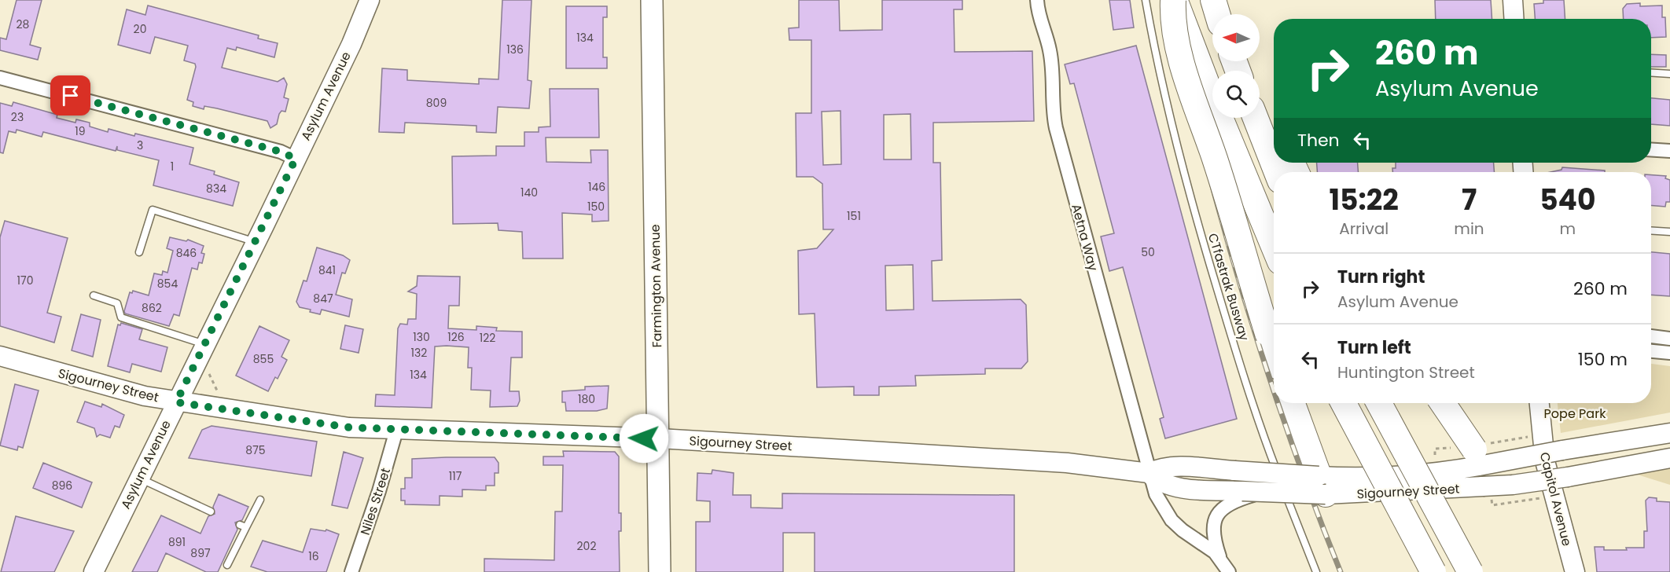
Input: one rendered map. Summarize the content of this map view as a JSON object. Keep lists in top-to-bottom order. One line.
{"streets":{"main road":["Asylum Avenue","Farmington Avenue","Sigourney Street","Capitol Avenue"],"street":["Aetna Way","Niles Street"],"lane":["CTfastrak Busway"]},"crossings":[["Asylum Avenue","Sigourney Street"],["Aetna Way","Sigourney Street"],["Farmington Avenue","Sigourney Street"],["Sigourney Street","Niles Street"]],"parks":["Pope Park"],"house_numbers":["28","20","134","136","809","23","19","3","1","146","834","140","150","151","50","846","841","170","854","847","862","130","126","122","132","855","134","180","875","117","896","891","202","897","16"],"north":"left","page":{"turn":["260 m","Asylum Avenue"],"then":"Then","eta":["15:22","Arrival","7","min","540","m"],"list":[{"name":"Turn right","note":"Asylum Avenue","value":"260 m"},{"name":"Turn left","note":"Huntington Street","value":"150 m"}]}}
